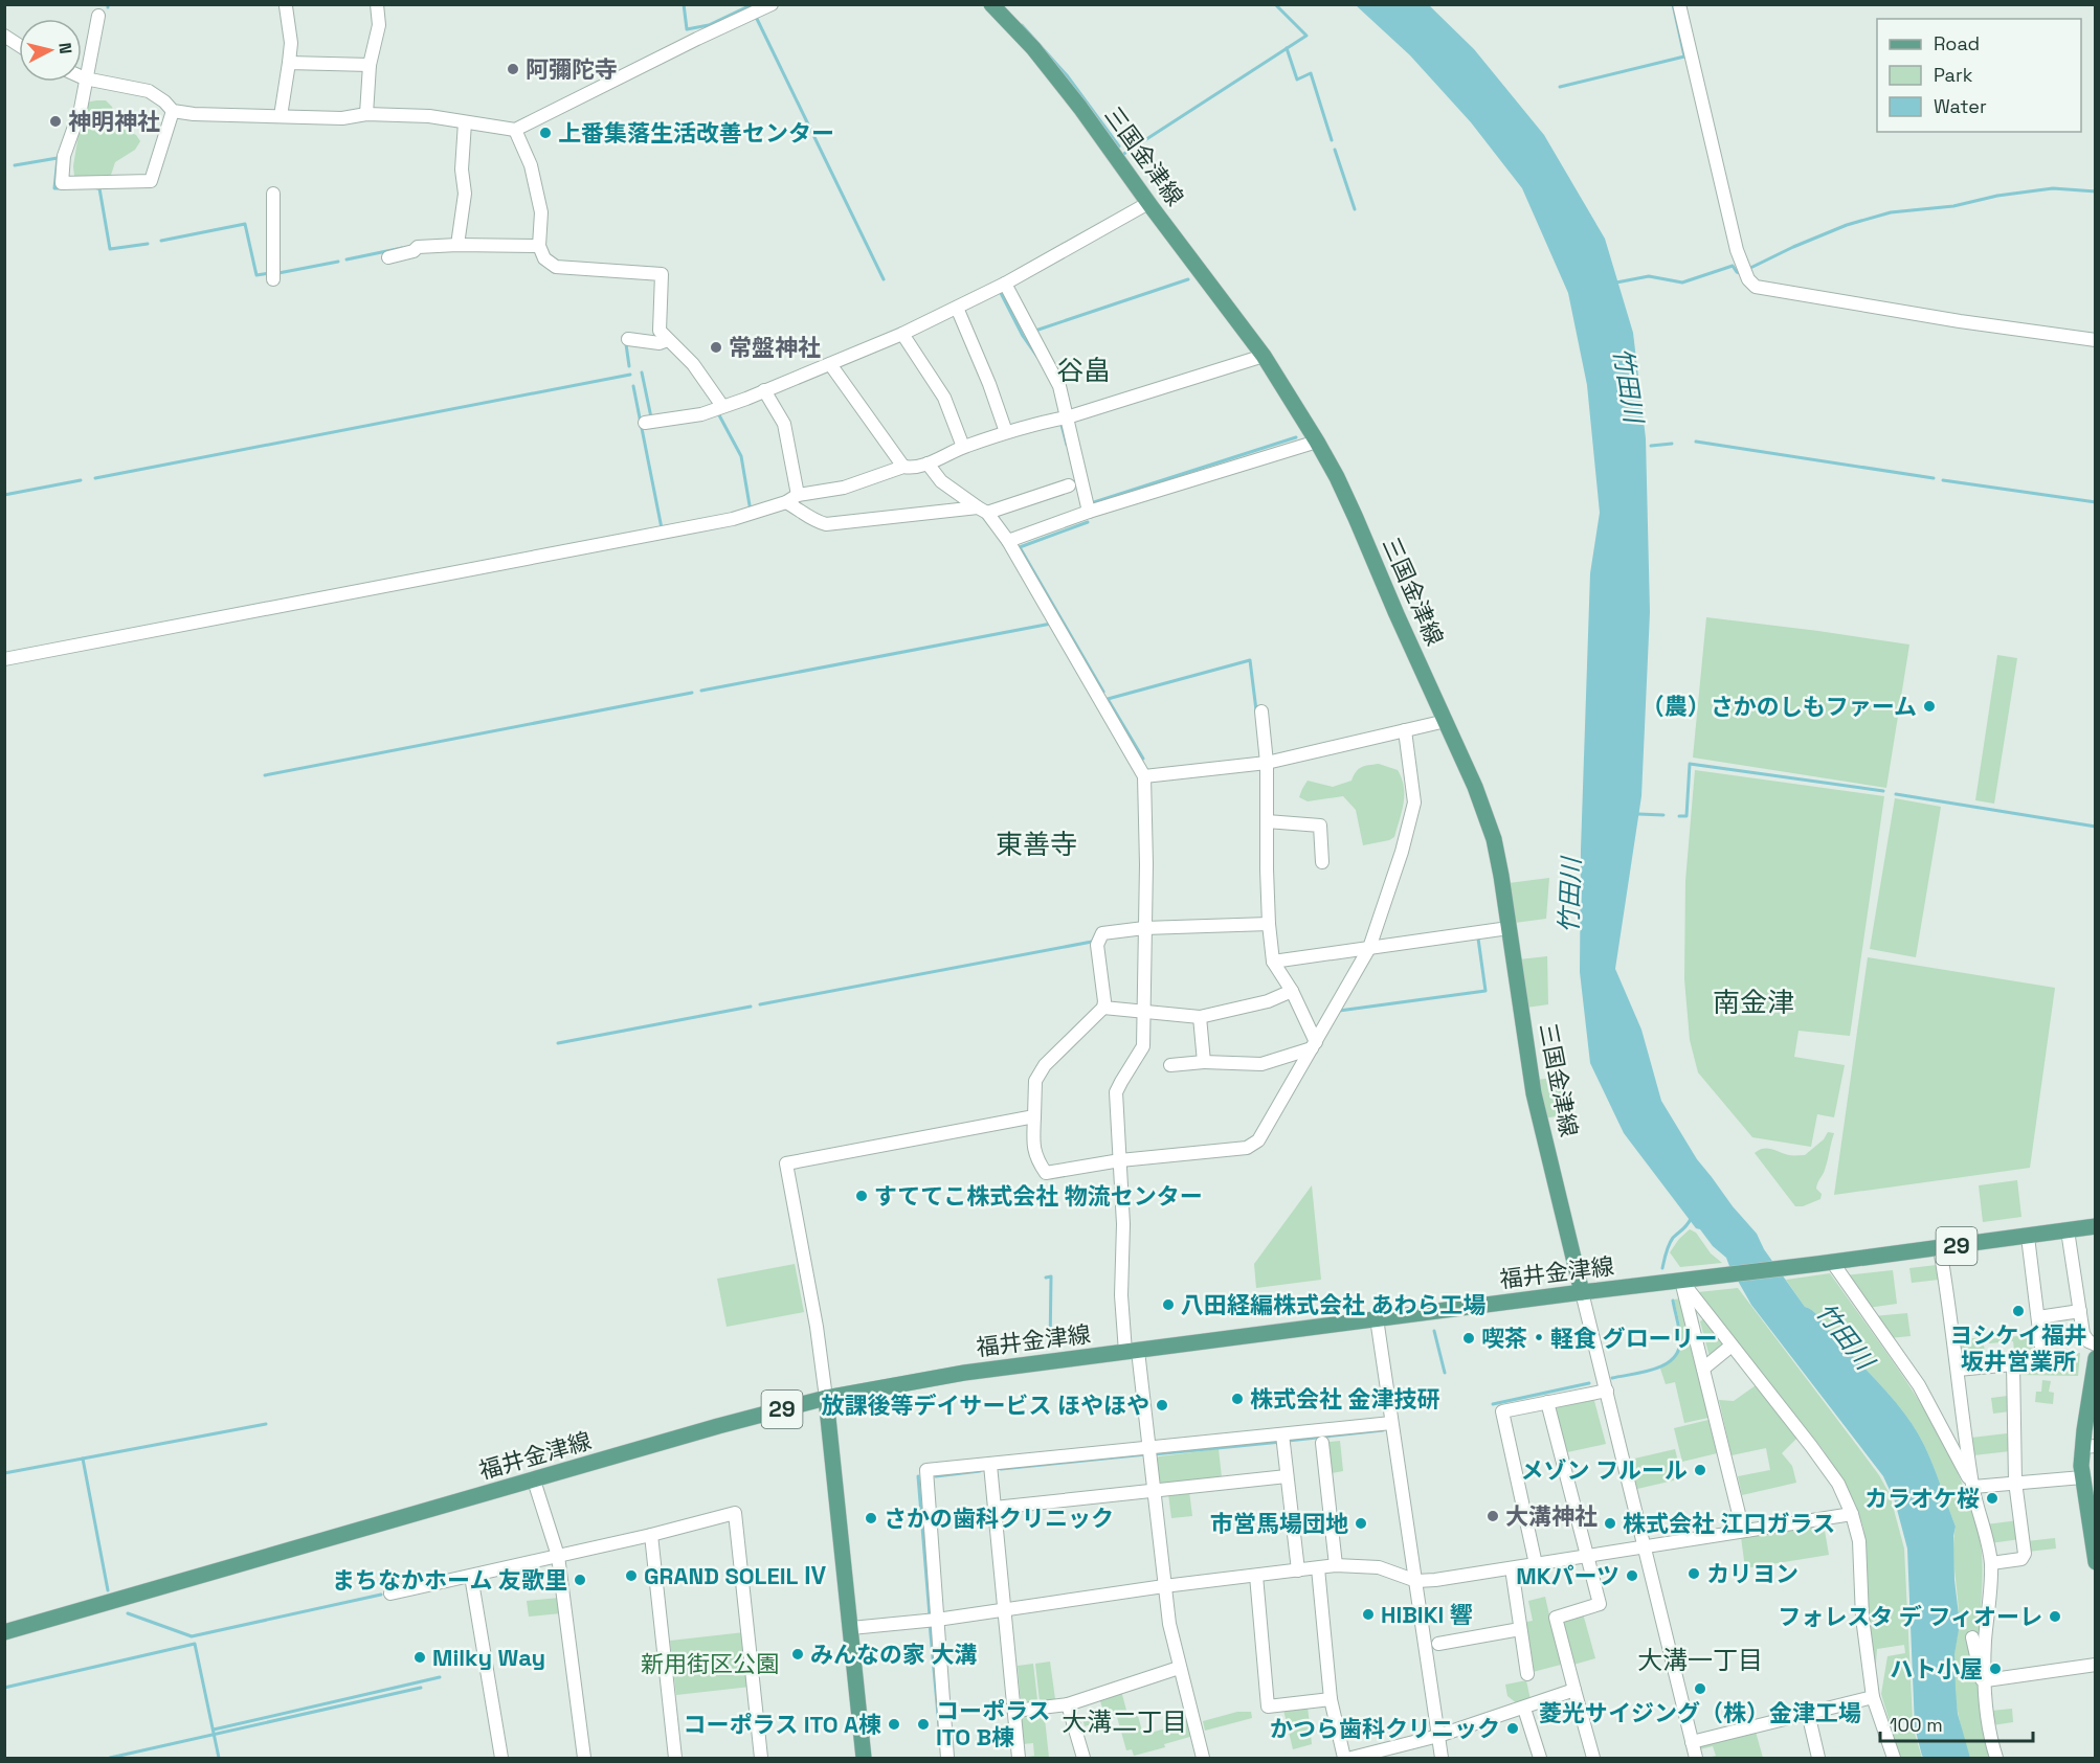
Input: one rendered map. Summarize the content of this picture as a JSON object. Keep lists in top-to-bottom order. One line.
{"streets":{"main road":["三国金津線","29","福井金津線"]},"crossings":[["三国金津線","福井金津線"]],"districts":["谷畠","東善寺","南金津","大溝一丁目","大溝二丁目"],"water":["竹田川"],"parks":["新用街区公園"],"places":["阿彌陀寺","神明神社","上番集落生活改善センター","常盤神社","（農）さかのしもファーム","すててこ株式会社 物流センター","八田経編株式会社 あわら工場","ヨシケイ福井 坂井営業所","喫茶・軽食 グローリー","株式会社 金津技研","放課後等デイサービス ほやほや","メゾン フルール","カラオケ桜","大溝神社","さかの歯科クリニック","市営馬場団地","株式会社 江口ガラス","カリヨン","GRAND SOLEIL Ⅳ","MKパーツ","まちなかホーム 友歌里","HIBIKI 響","フォレスタ デ フィオーレ","みんなの家 大溝","Milky Way","ハト小屋","菱光サイジング（株）金津工場","コーポラス ITO A棟","コーポラス ITO B棟","かつら歯科クリニック"],"legend":["Road","Park","Water"],"scale_bar":"100 m","north":"right"}
